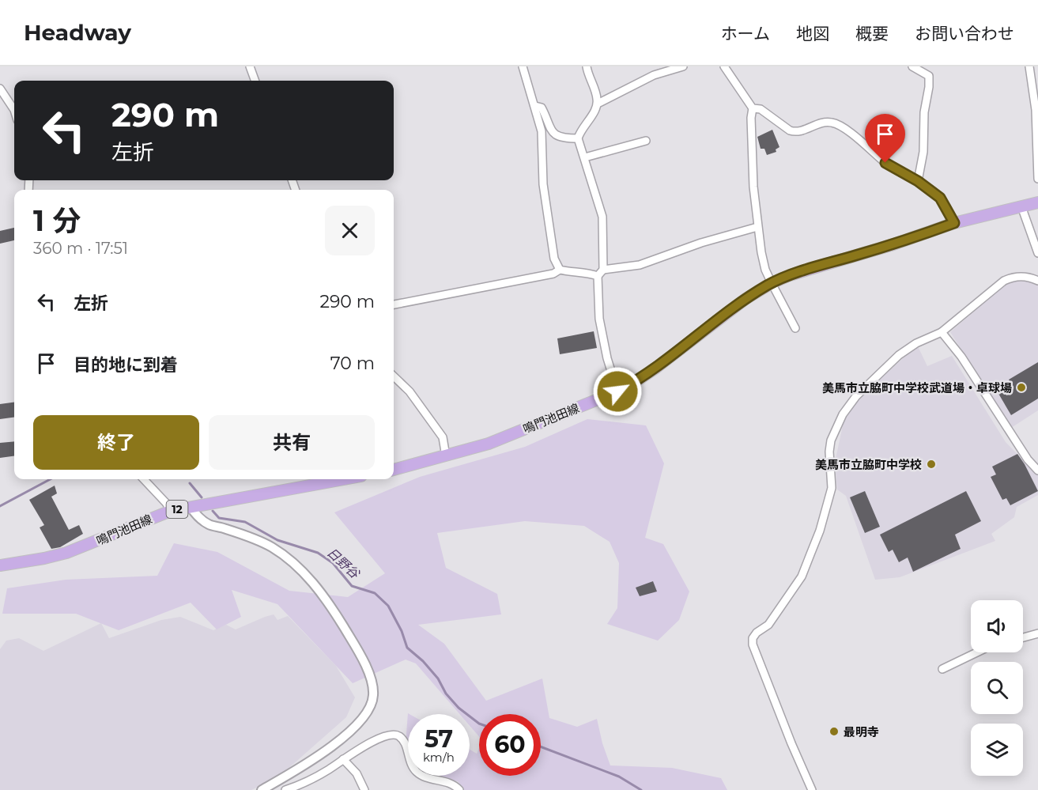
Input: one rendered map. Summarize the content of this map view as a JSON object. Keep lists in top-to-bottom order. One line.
{"streets":{"main road":["鳴門池田線","12"]},"water":["日野谷"],"places":["美馬市立脇町中学校武道場・卓球場","美馬市立脇町中学校","最明寺"],"page":{"header":"Headway","nav":["ホーム","地図","概要","お問い合わせ"],"turn":["290 m","左折"],"heading":["1 分","360 m · 17:51"],"list":[{"name":"左折","value":"290 m"},{"name":"目的地に到着","value":"70 m"}],"buttons":["終了","共有"],"speed":"57 km/h","limit":"60"}}
